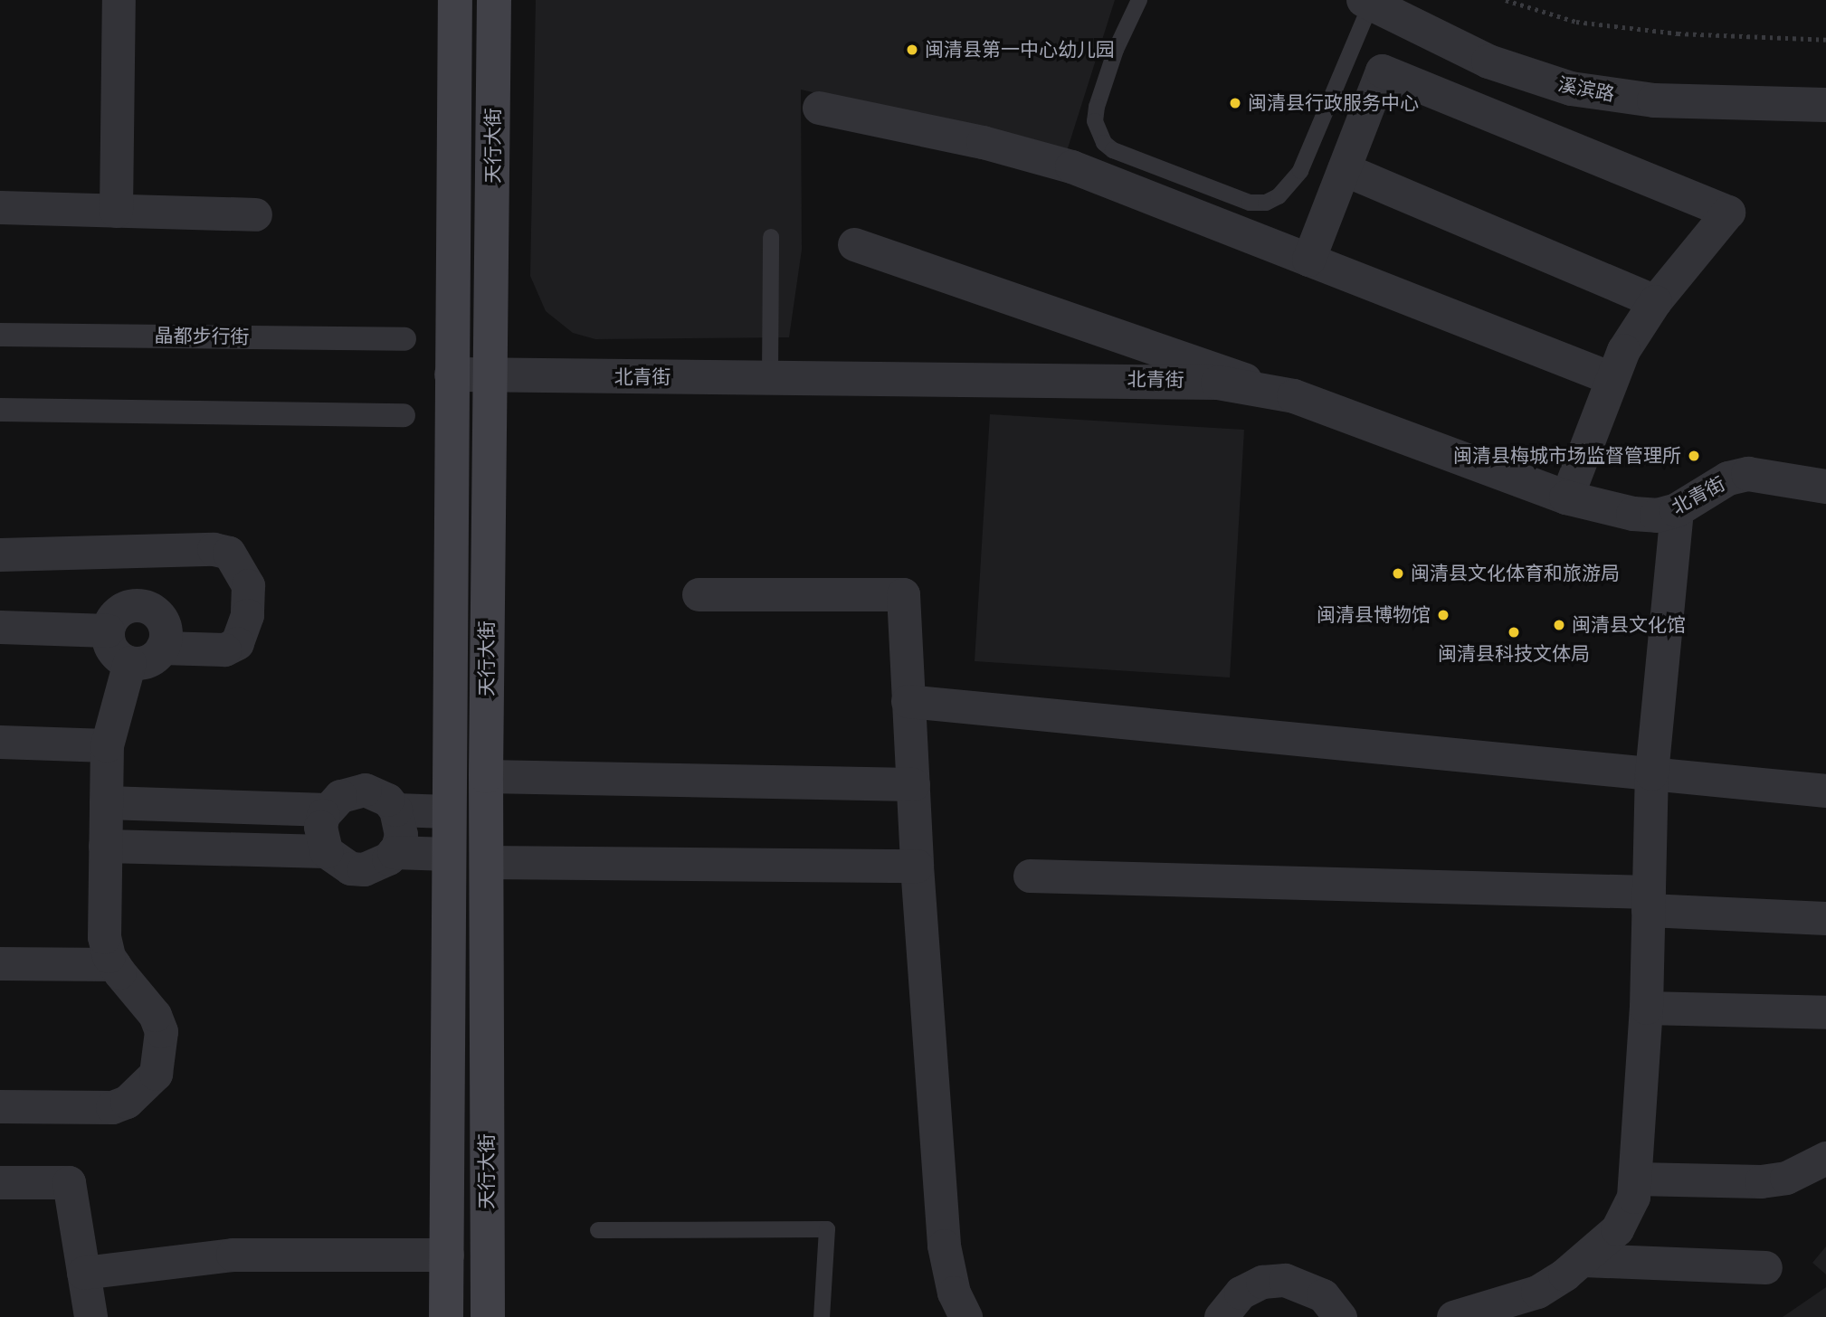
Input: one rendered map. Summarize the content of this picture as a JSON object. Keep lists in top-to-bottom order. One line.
{"streets":{"main road":["天行大街"],"street":["溪滨路","晶都步行街","北青街"]},"crossings":[["天行大街","北青街"]],"places":["闽清县第一中心幼儿园","闽清县行政服务中心","闽清县梅城市场监督管理所","闽清县文化体育和旅游局","闽清县博物馆","闽清县文化馆","闽清县科技文体局"]}
